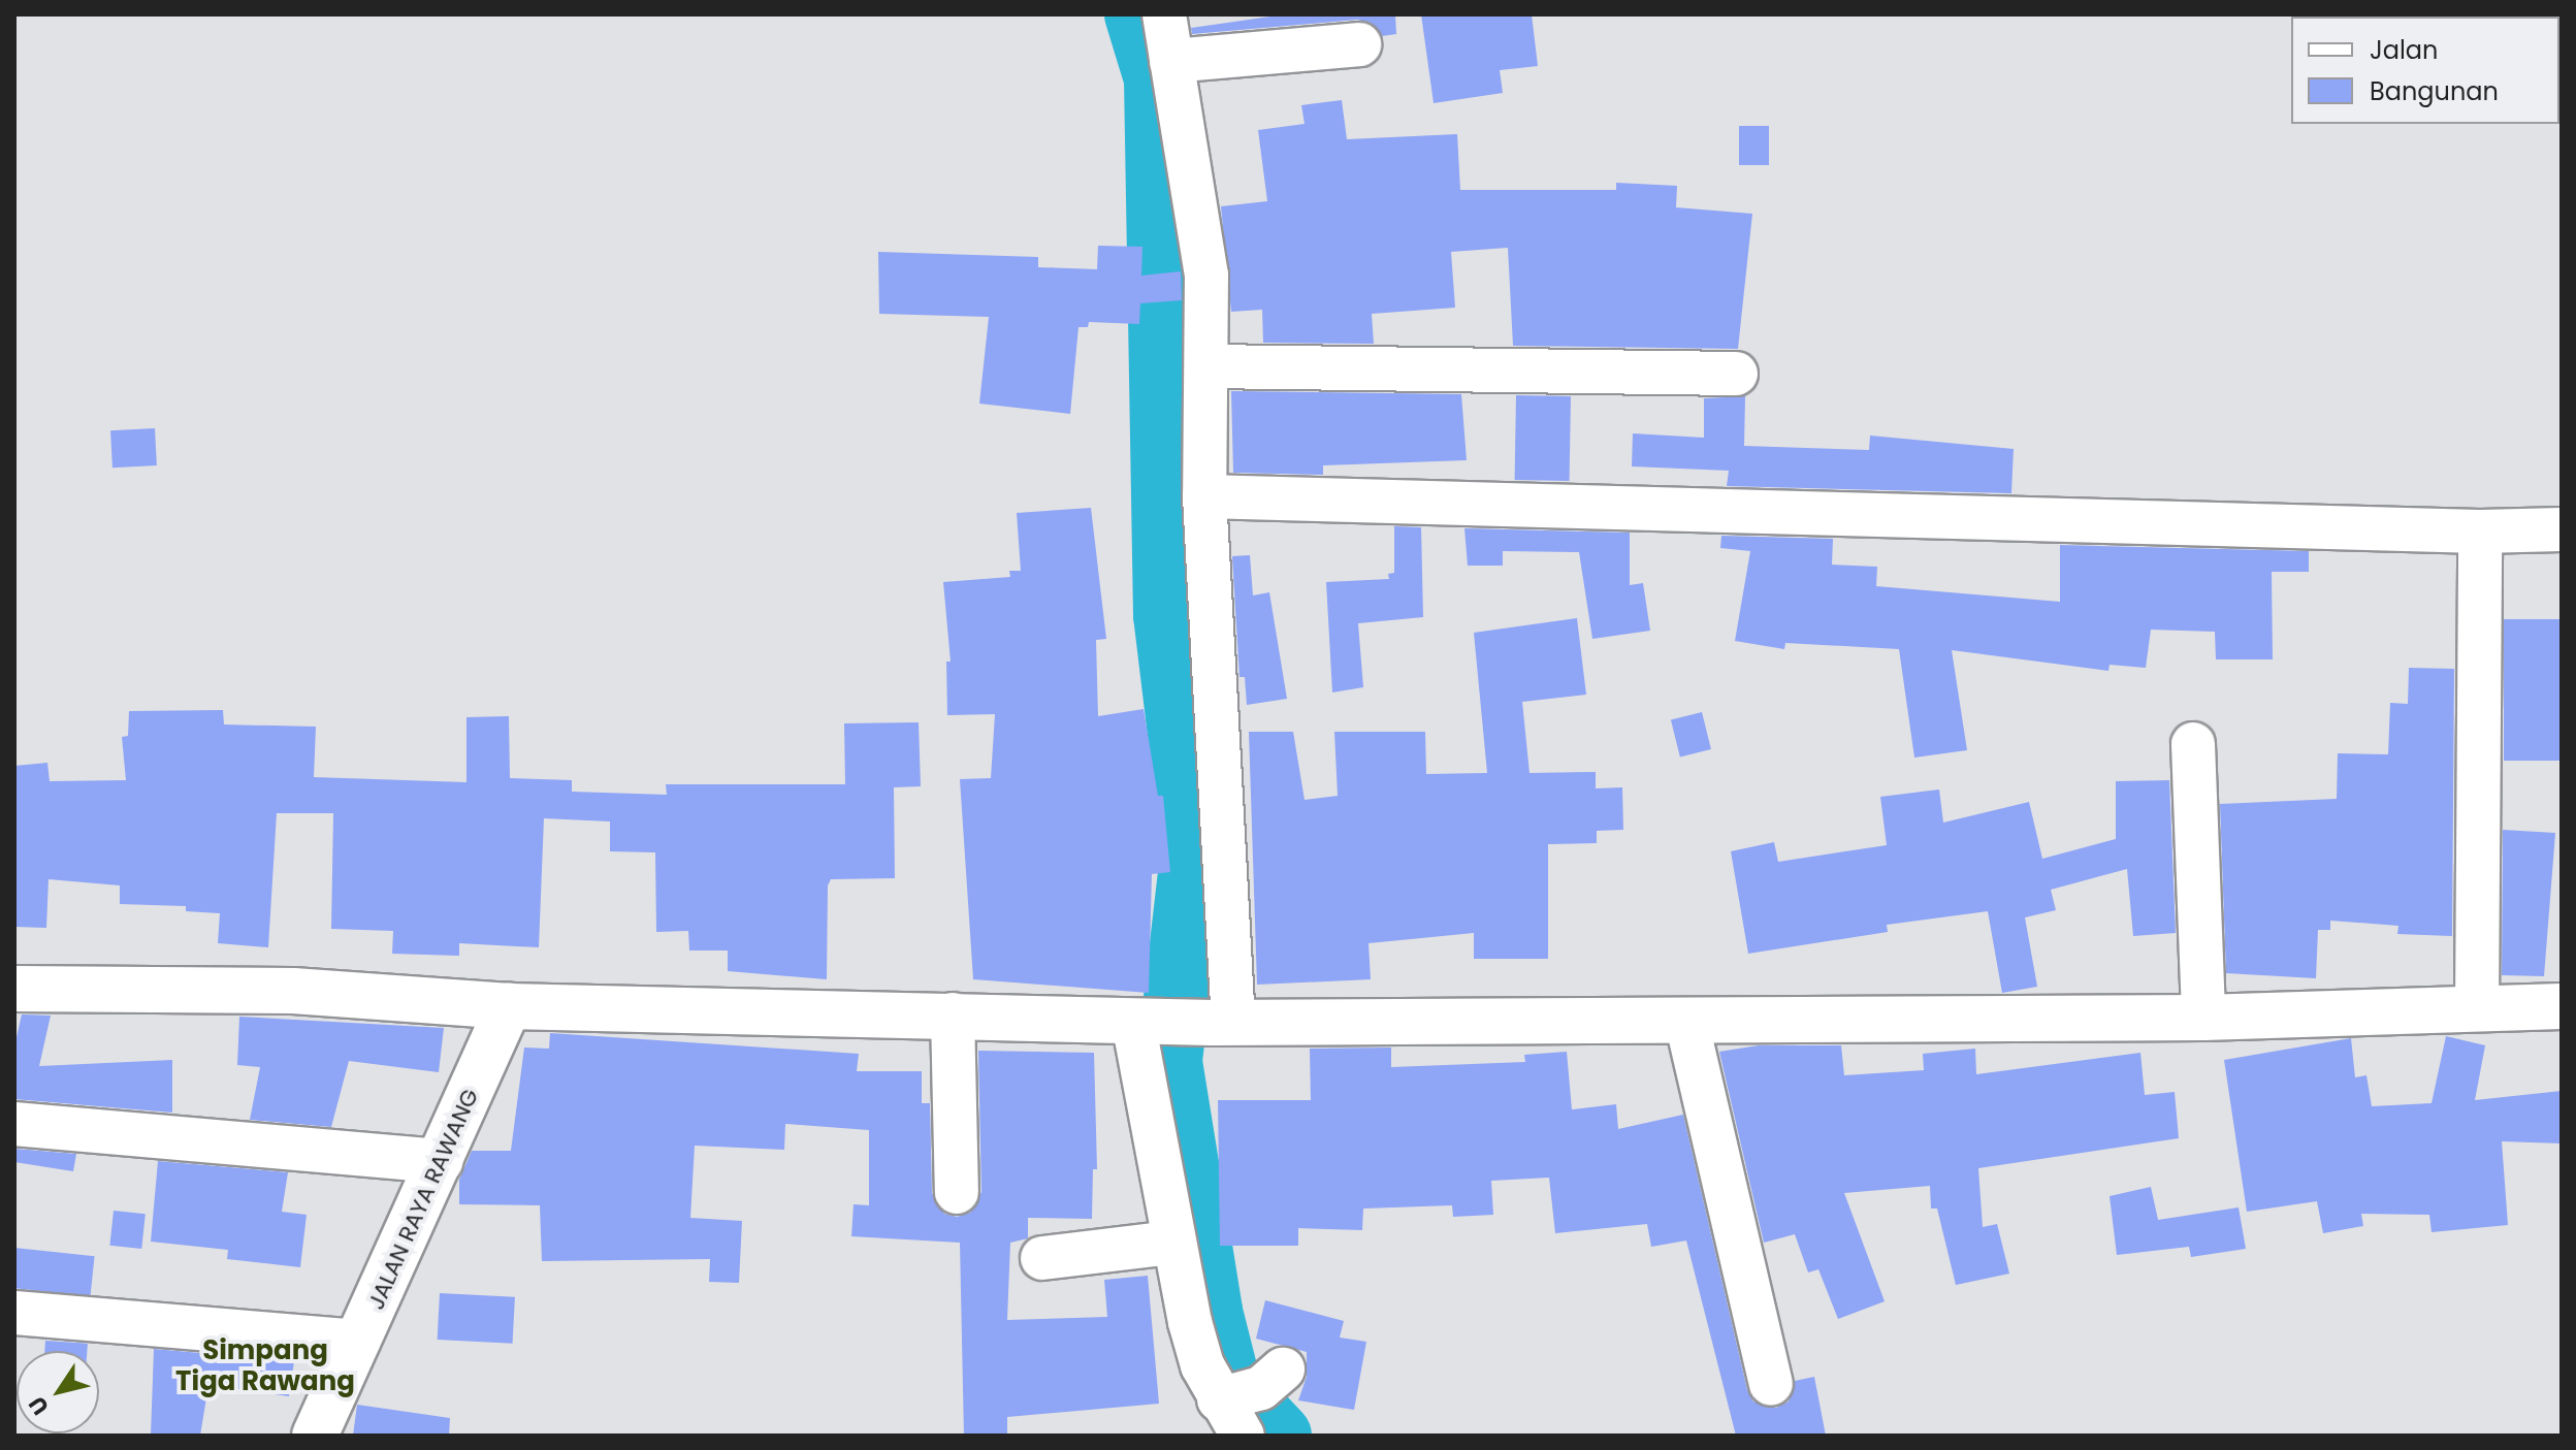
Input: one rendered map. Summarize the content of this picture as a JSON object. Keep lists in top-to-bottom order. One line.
{"streets":{"main road":["JALAN RAYA RAWANG"]},"districts":["Simpang Tiga Rawang"],"legend":["Jalan","Bangunan"],"north":"bottom left"}
